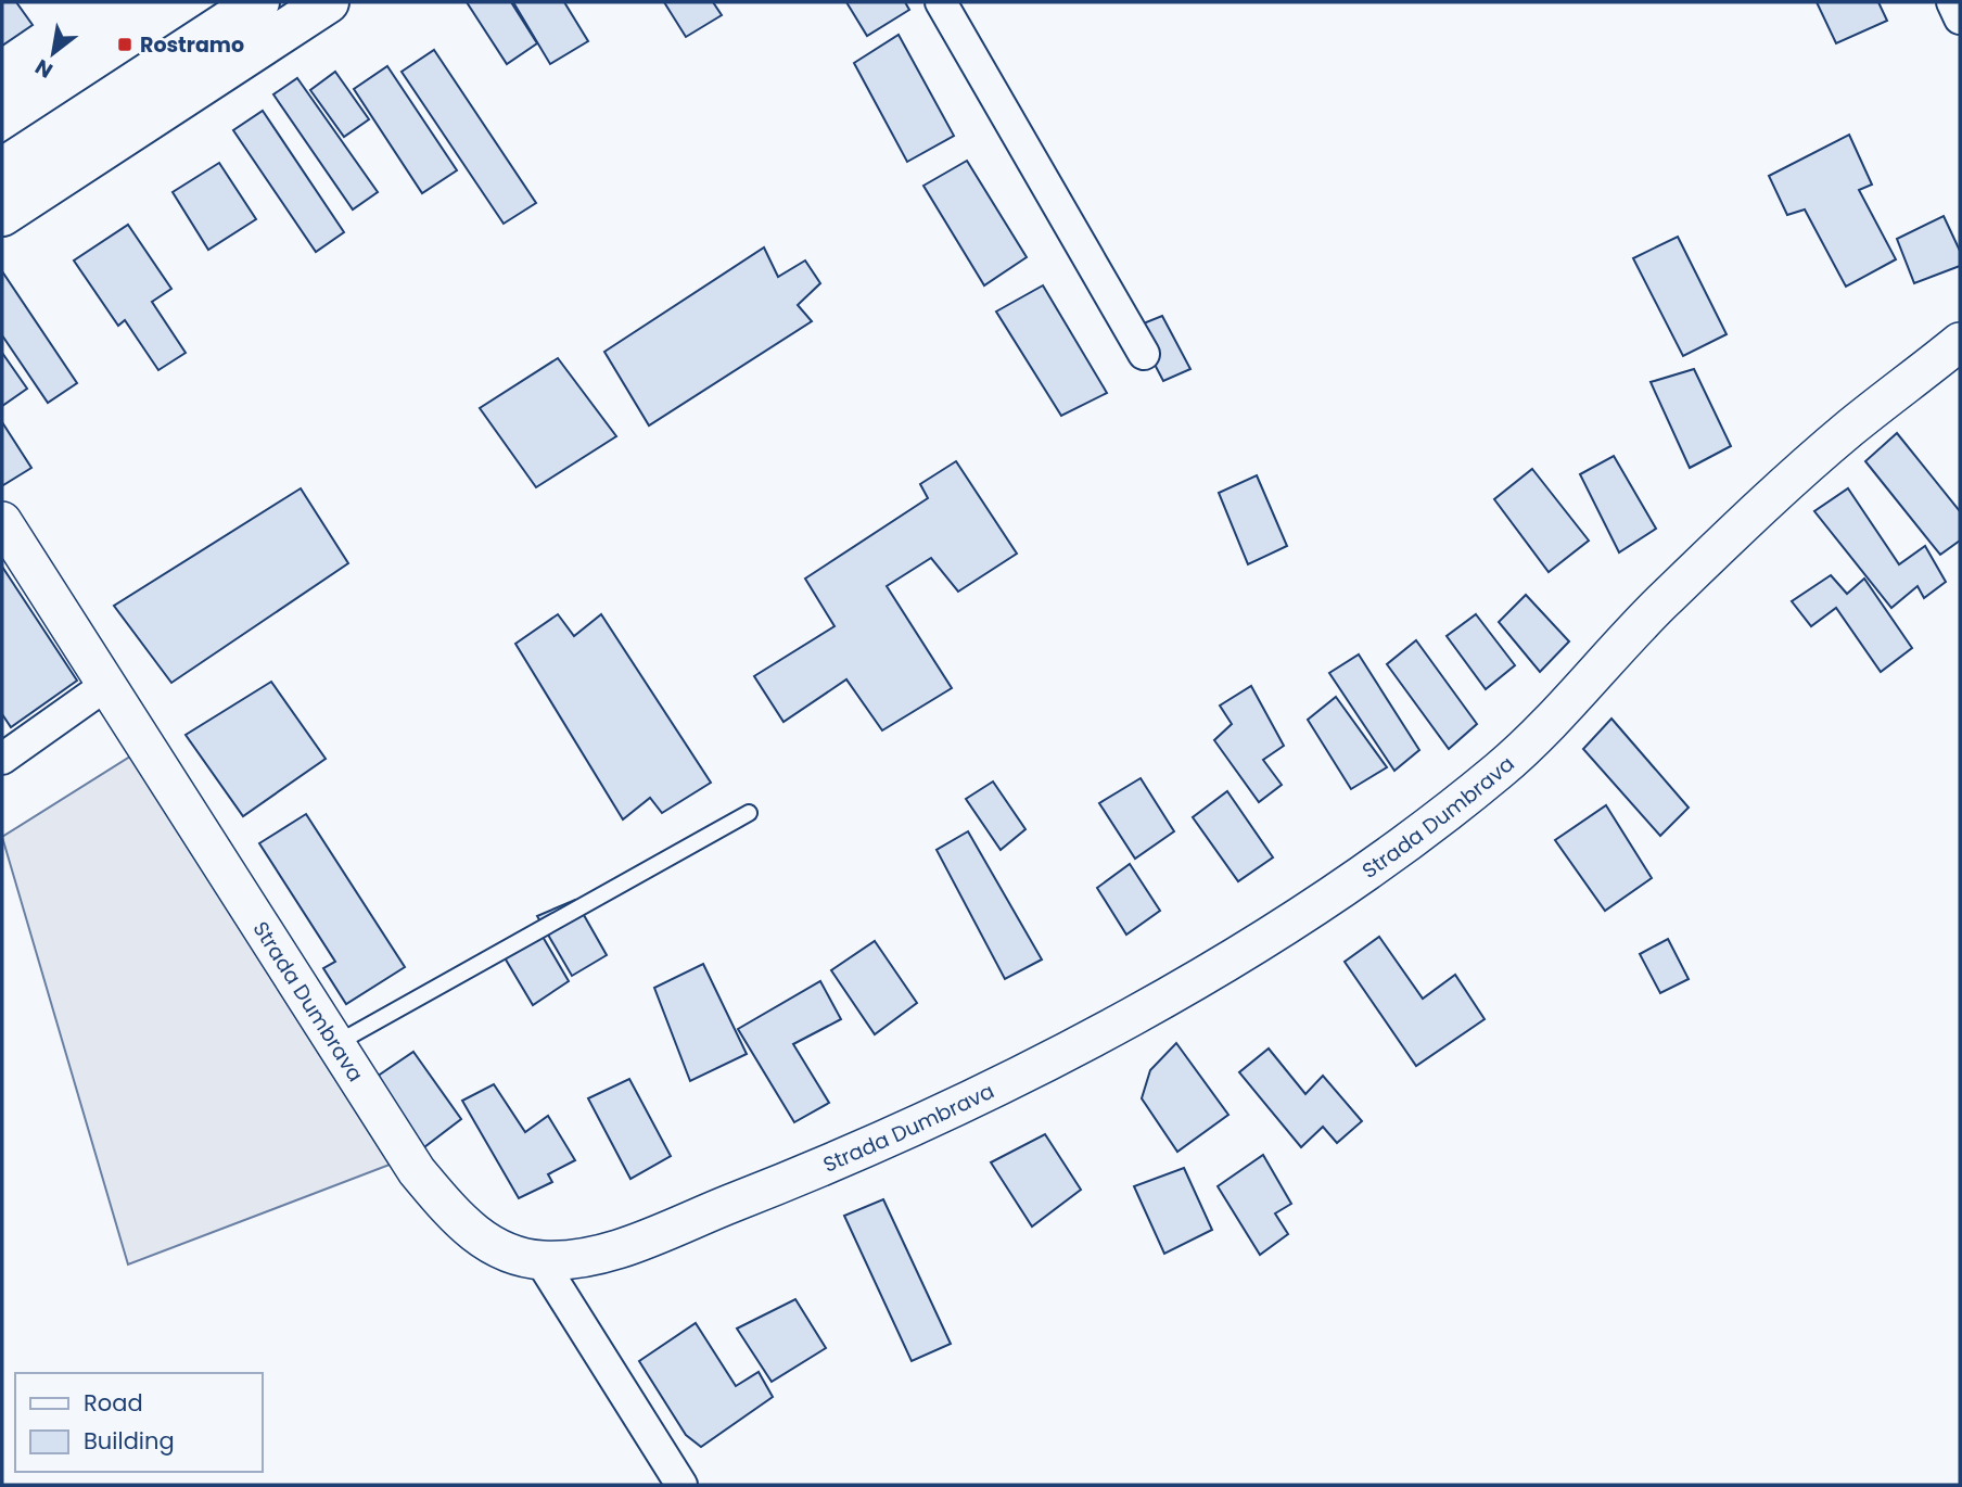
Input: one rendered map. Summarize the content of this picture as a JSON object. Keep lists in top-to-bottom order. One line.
{"streets":{"street":["Strada Dumbrava"]},"places":{"transit":["Rostramo"]},"legend":["Road","Building"],"north":"bottom left"}
